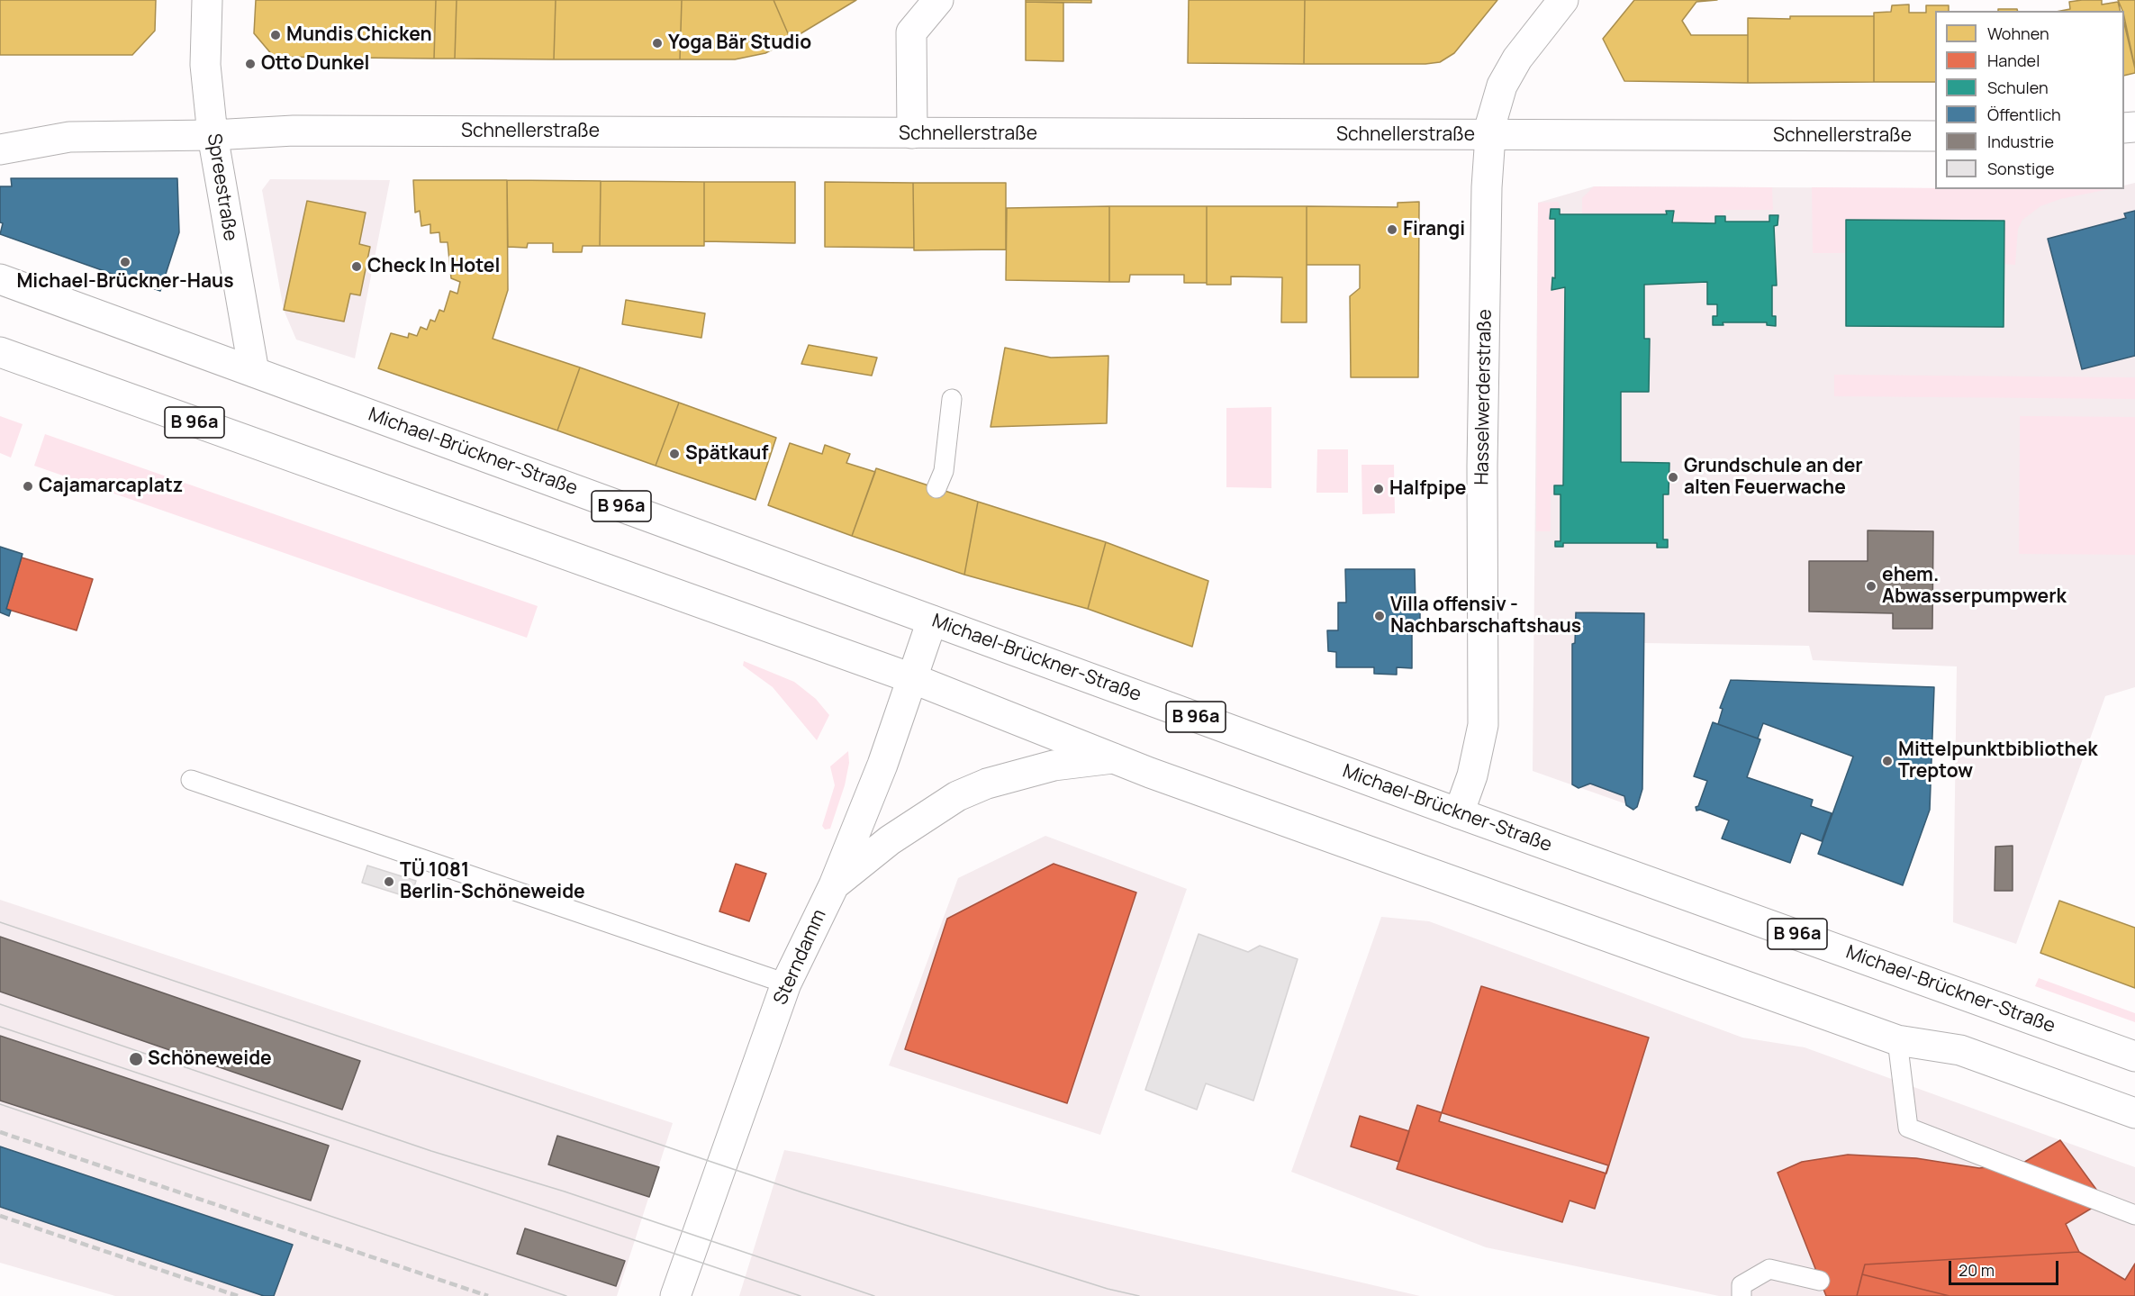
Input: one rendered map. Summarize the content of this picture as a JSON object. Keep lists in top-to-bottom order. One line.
{"streets":{"main road":["Schnellerstraße","Spreestraße","Hasselwerderstraße","B 96a","Michael-Brückner-Straße","Sterndamm"]},"crossings":[["Schnellerstraße","Spreestraße"],["Schnellerstraße","Hasselwerderstraße"],["Spreestraße","Michael-Brückner-Straße"],["Hasselwerderstraße","Michael-Brückner-Straße"],["B 96a","Sterndamm"],["Michael-Brückner-Straße","Sterndamm"]],"places":["Mundis Chicken","Yoga Bär Studio","Otto Dunkel","Firangi","Michael-Brückner-Haus","Check In Hotel","Spätkauf","Grundschule an der alten Feuerwache","Cajamarcaplatz","Halfpipe","ehem. Abwasserpumpwerk","Villa offensiv - Nachbarschaftshaus","Mittelpunktbibliothek Treptow","TÜ 1081 Berlin-Schöneweide","Schöneweide"],"legend":["Wohnen","Handel","Schulen","Öffentlich","Industrie","Sonstige"],"scale_bar":"20 m"}
